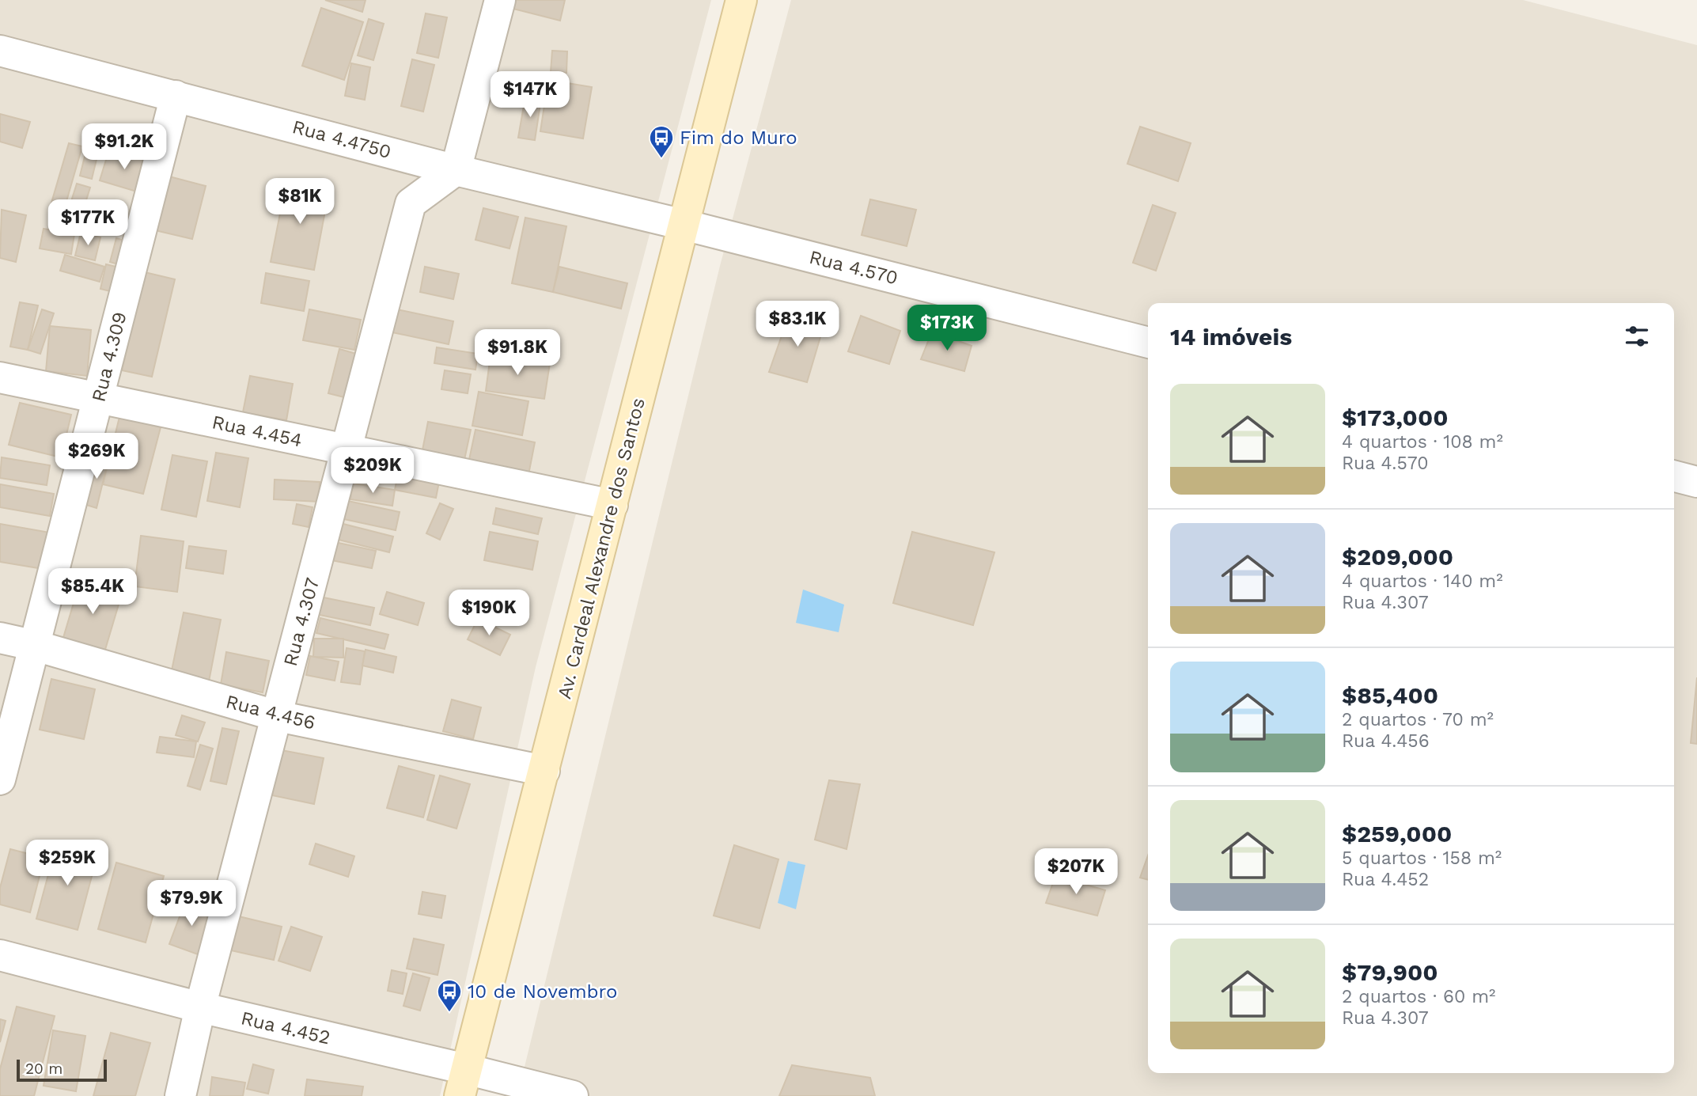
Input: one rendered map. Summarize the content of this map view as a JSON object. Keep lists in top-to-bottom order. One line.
{"streets":{"main road":["Av. Cardeal Alexandre dos Santos"],"street":["Rua 4.4750","Rua 4.570","Rua 4.309","Rua 4.454","Rua 4.307","Rua 4.456","Rua 4.452"]},"crossings":[["Rua 4.4750","Rua 4.570"],["Rua 4.4750","Rua 4.309"],["Rua 4.4750","Av. Cardeal Alexandre dos Santos"],["Rua 4.4750","Rua 4.307"],["Rua 4.570","Av. Cardeal Alexandre dos Santos"],["Rua 4.309","Rua 4.454"],["Rua 4.309","Rua 4.456"],["Rua 4.454","Av. Cardeal Alexandre dos Santos"],["Rua 4.454","Rua 4.307"],["Av. Cardeal Alexandre dos Santos","Rua 4.456"],["Av. Cardeal Alexandre dos Santos","Rua 4.452"],["Rua 4.307","Rua 4.456"],["Rua 4.307","Rua 4.452"]],"places":{"bus stop":["Fim do Muro","10 de Novembro"]},"scale_bar":"20 m","page":{"price":["$147K","$91.2K","$81K","$177K","$83.1K","$173K","$91.8K","$269K","$209K","$85.4K","$190K","$259K","$207K","$79.9K"],"heading":"14 imóveis","list":[{"name":"$173,000","note":"4 quartos · 108 m² · Rua 4.570"},{"name":"$209,000","note":"4 quartos · 140 m² · Rua 4.307"},{"name":"$85,400","note":"2 quartos · 70 m² · Rua 4.456"},{"name":"$259,000","note":"5 quartos · 158 m² · Rua 4.452"},{"name":"$79,900","note":"2 quartos · 60 m² · Rua 4.307"}],"scale":"20 m"}}
